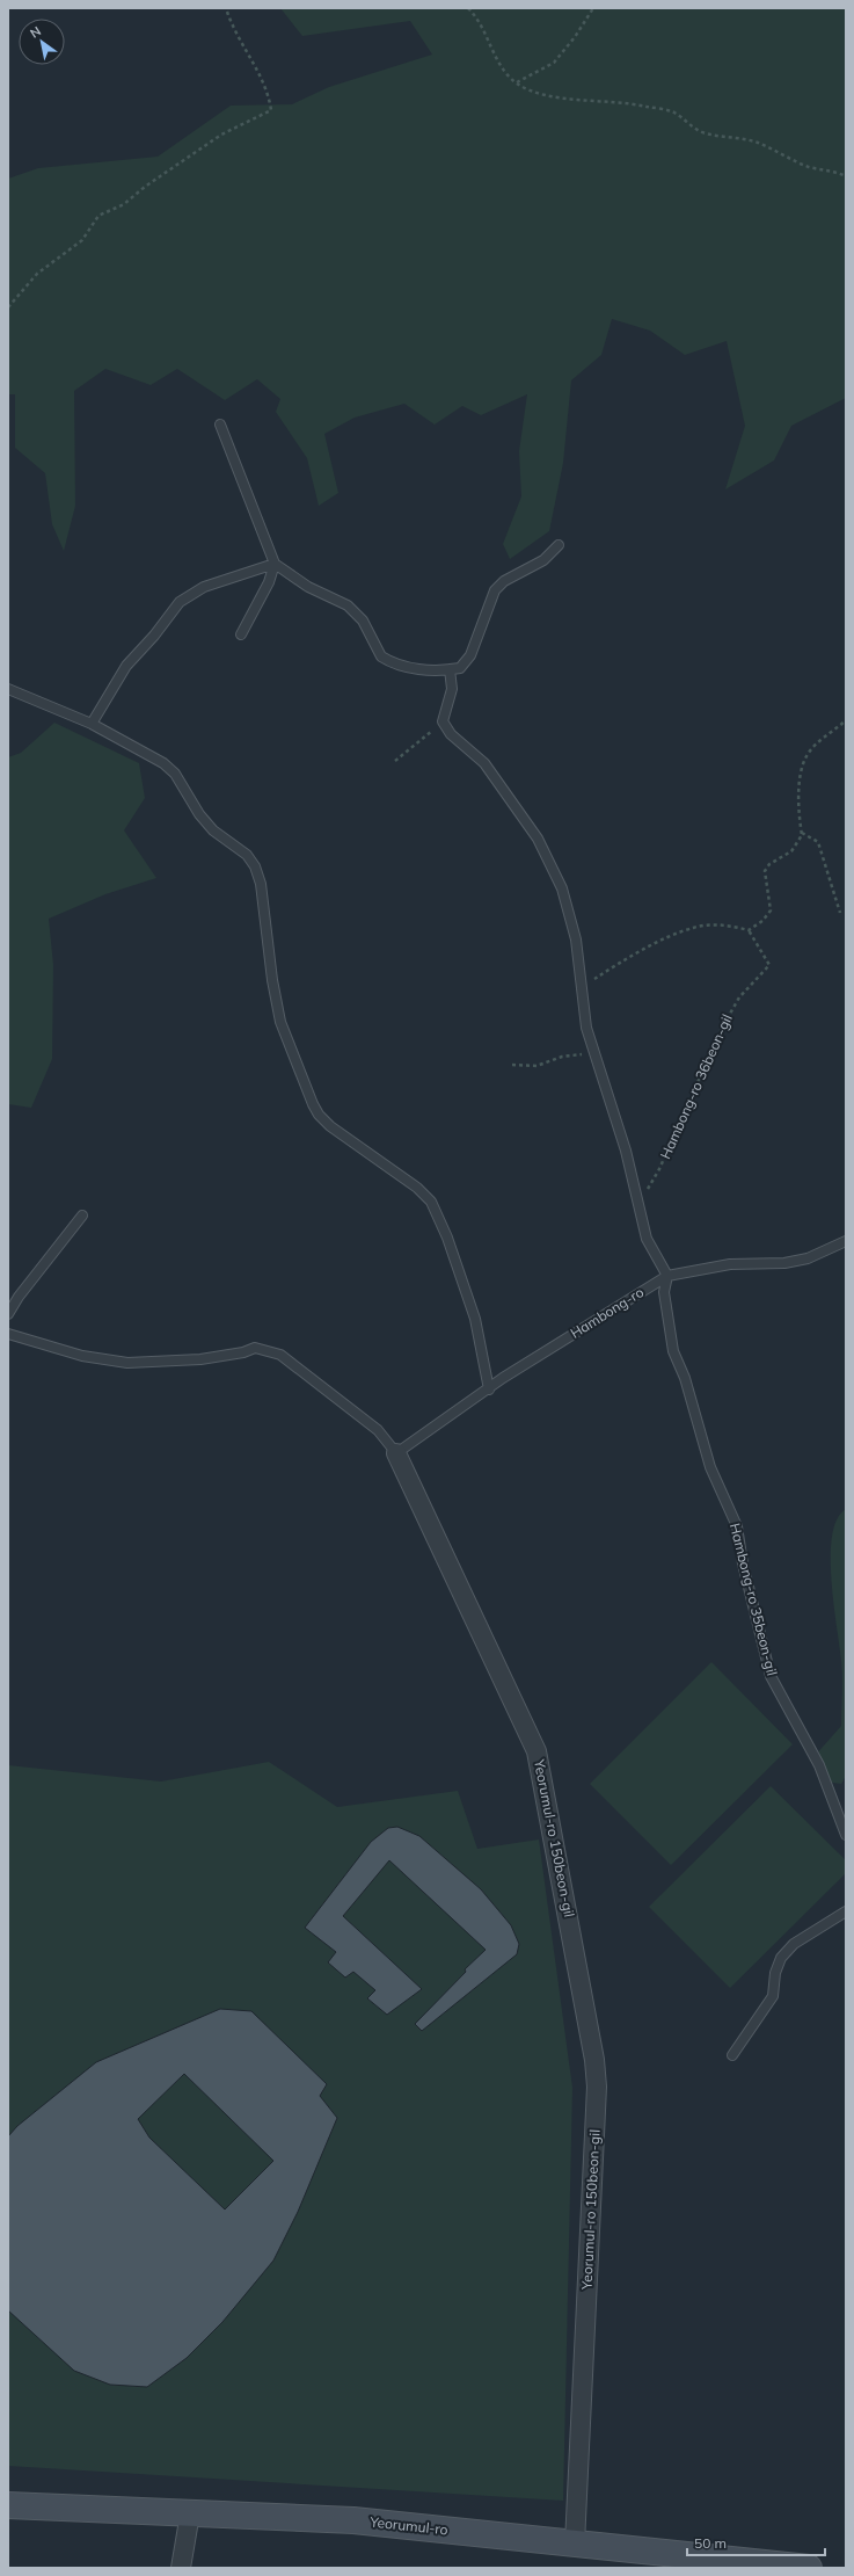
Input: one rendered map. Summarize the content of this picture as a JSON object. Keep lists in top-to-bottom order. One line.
{"streets":{"main road":["Yeorumul-ro"],"street":["Yeorumul-ro 150beon-gil"],"lane":["Hambong-ro","Hambong-ro 35beon-gil"],"path":["Hambong-ro 36beon-gil"]},"crossings":[["Hambong-ro","Hambong-ro 35beon-gil"],["Hambong-ro","Yeorumul-ro 150beon-gil"],["Yeorumul-ro 150beon-gil","Yeorumul-ro"]],"scale_bar":"50 m","north":"top left"}
